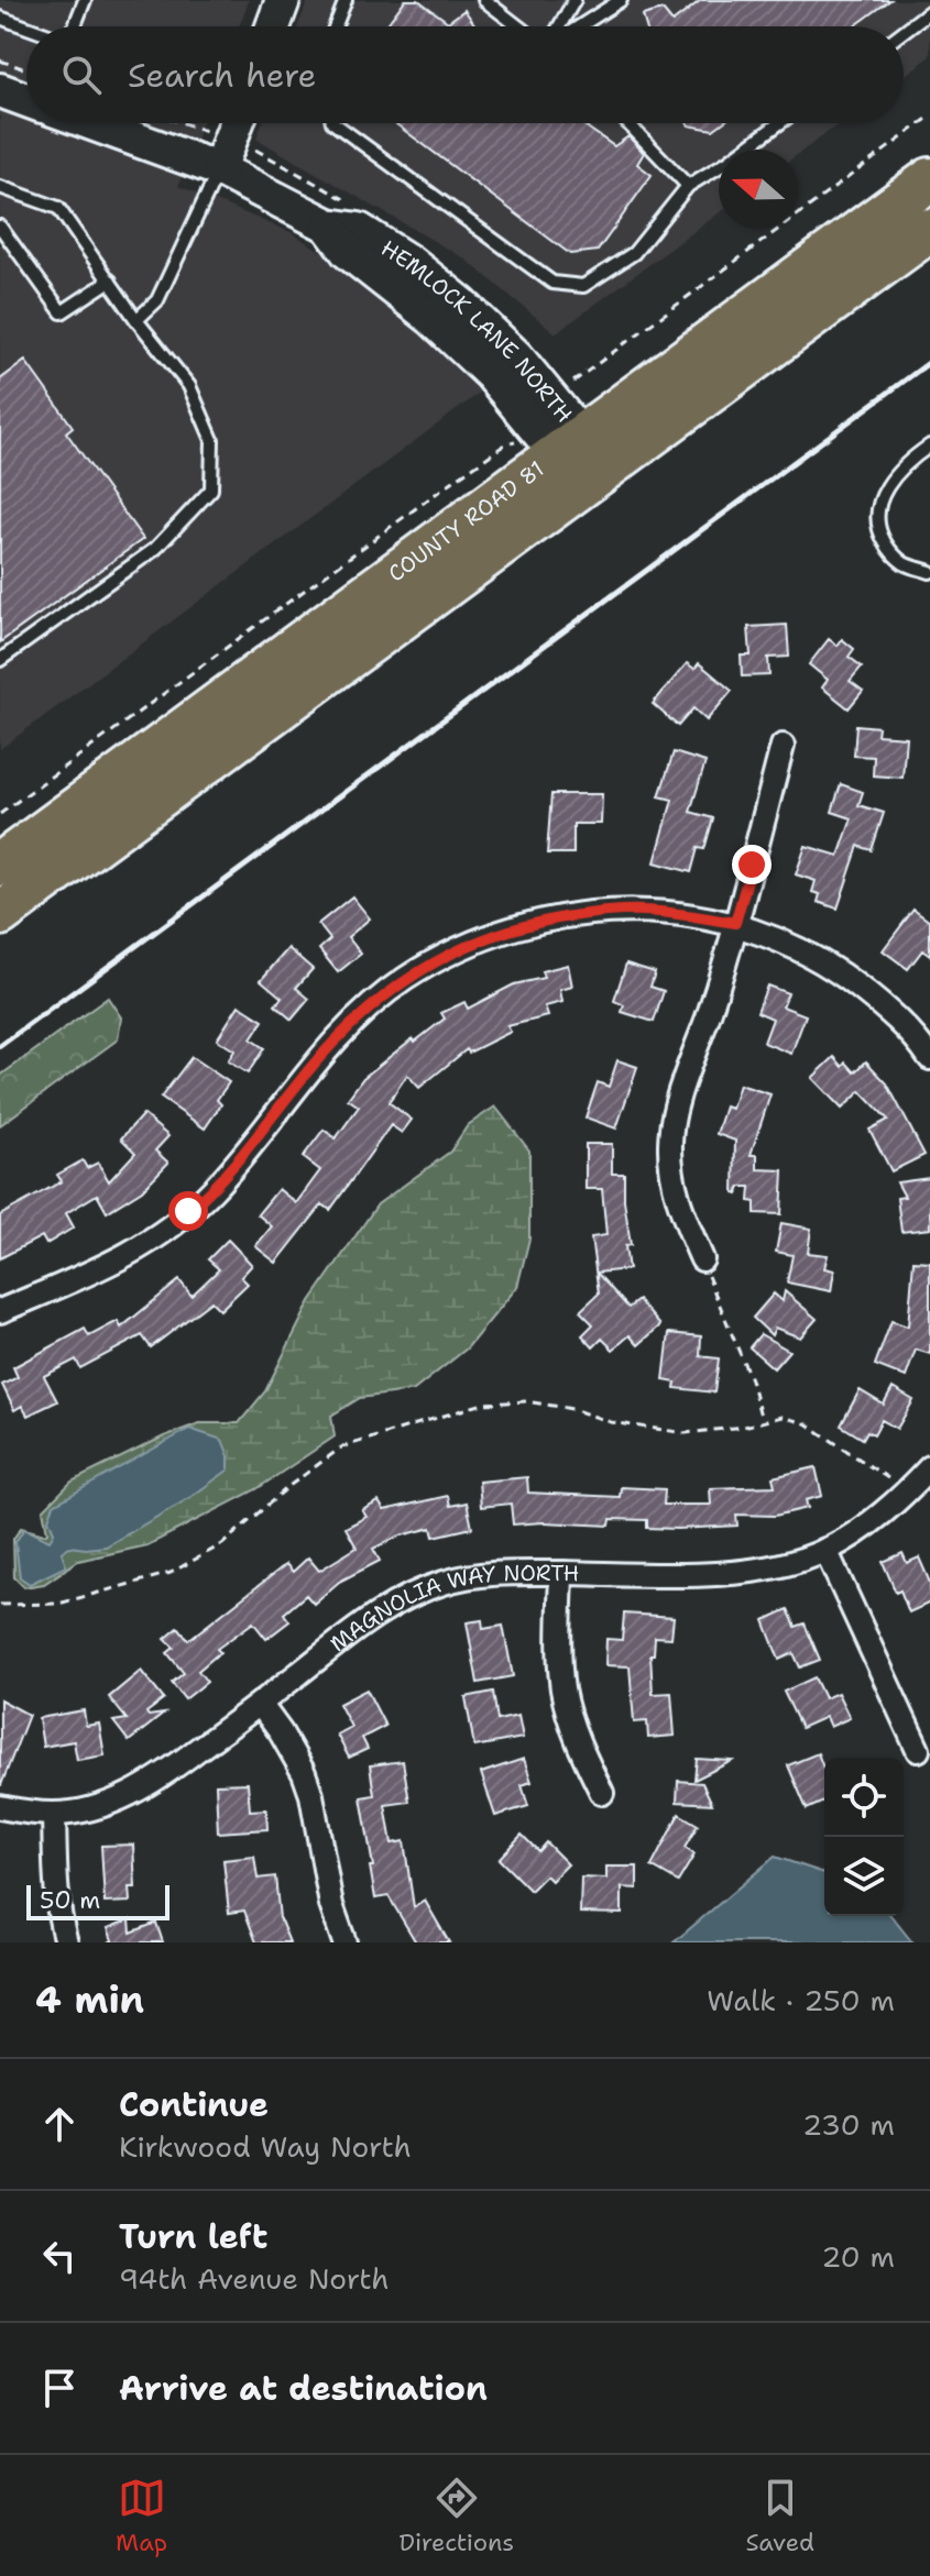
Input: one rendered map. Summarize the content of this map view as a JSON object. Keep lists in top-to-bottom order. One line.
{"streets":{"highway":["COUNTY ROAD 81"],"street":["HEMLOCK LANE NORTH","MAGNOLIA WAY NORTH"]},"crossings":[["HEMLOCK LANE NORTH","COUNTY ROAD 81"]],"scale_bar":"50 m","north":"left","page":{"search":"Search here","scale":"50 m","heading":["4 min","Walk · 250 m"],"list":[["Continue","Kirkwood Way North","230 m"],["Turn left","94th Avenue North","20 m"],"Arrive at destination"],"nav":["Map","Directions","Saved"]}}
